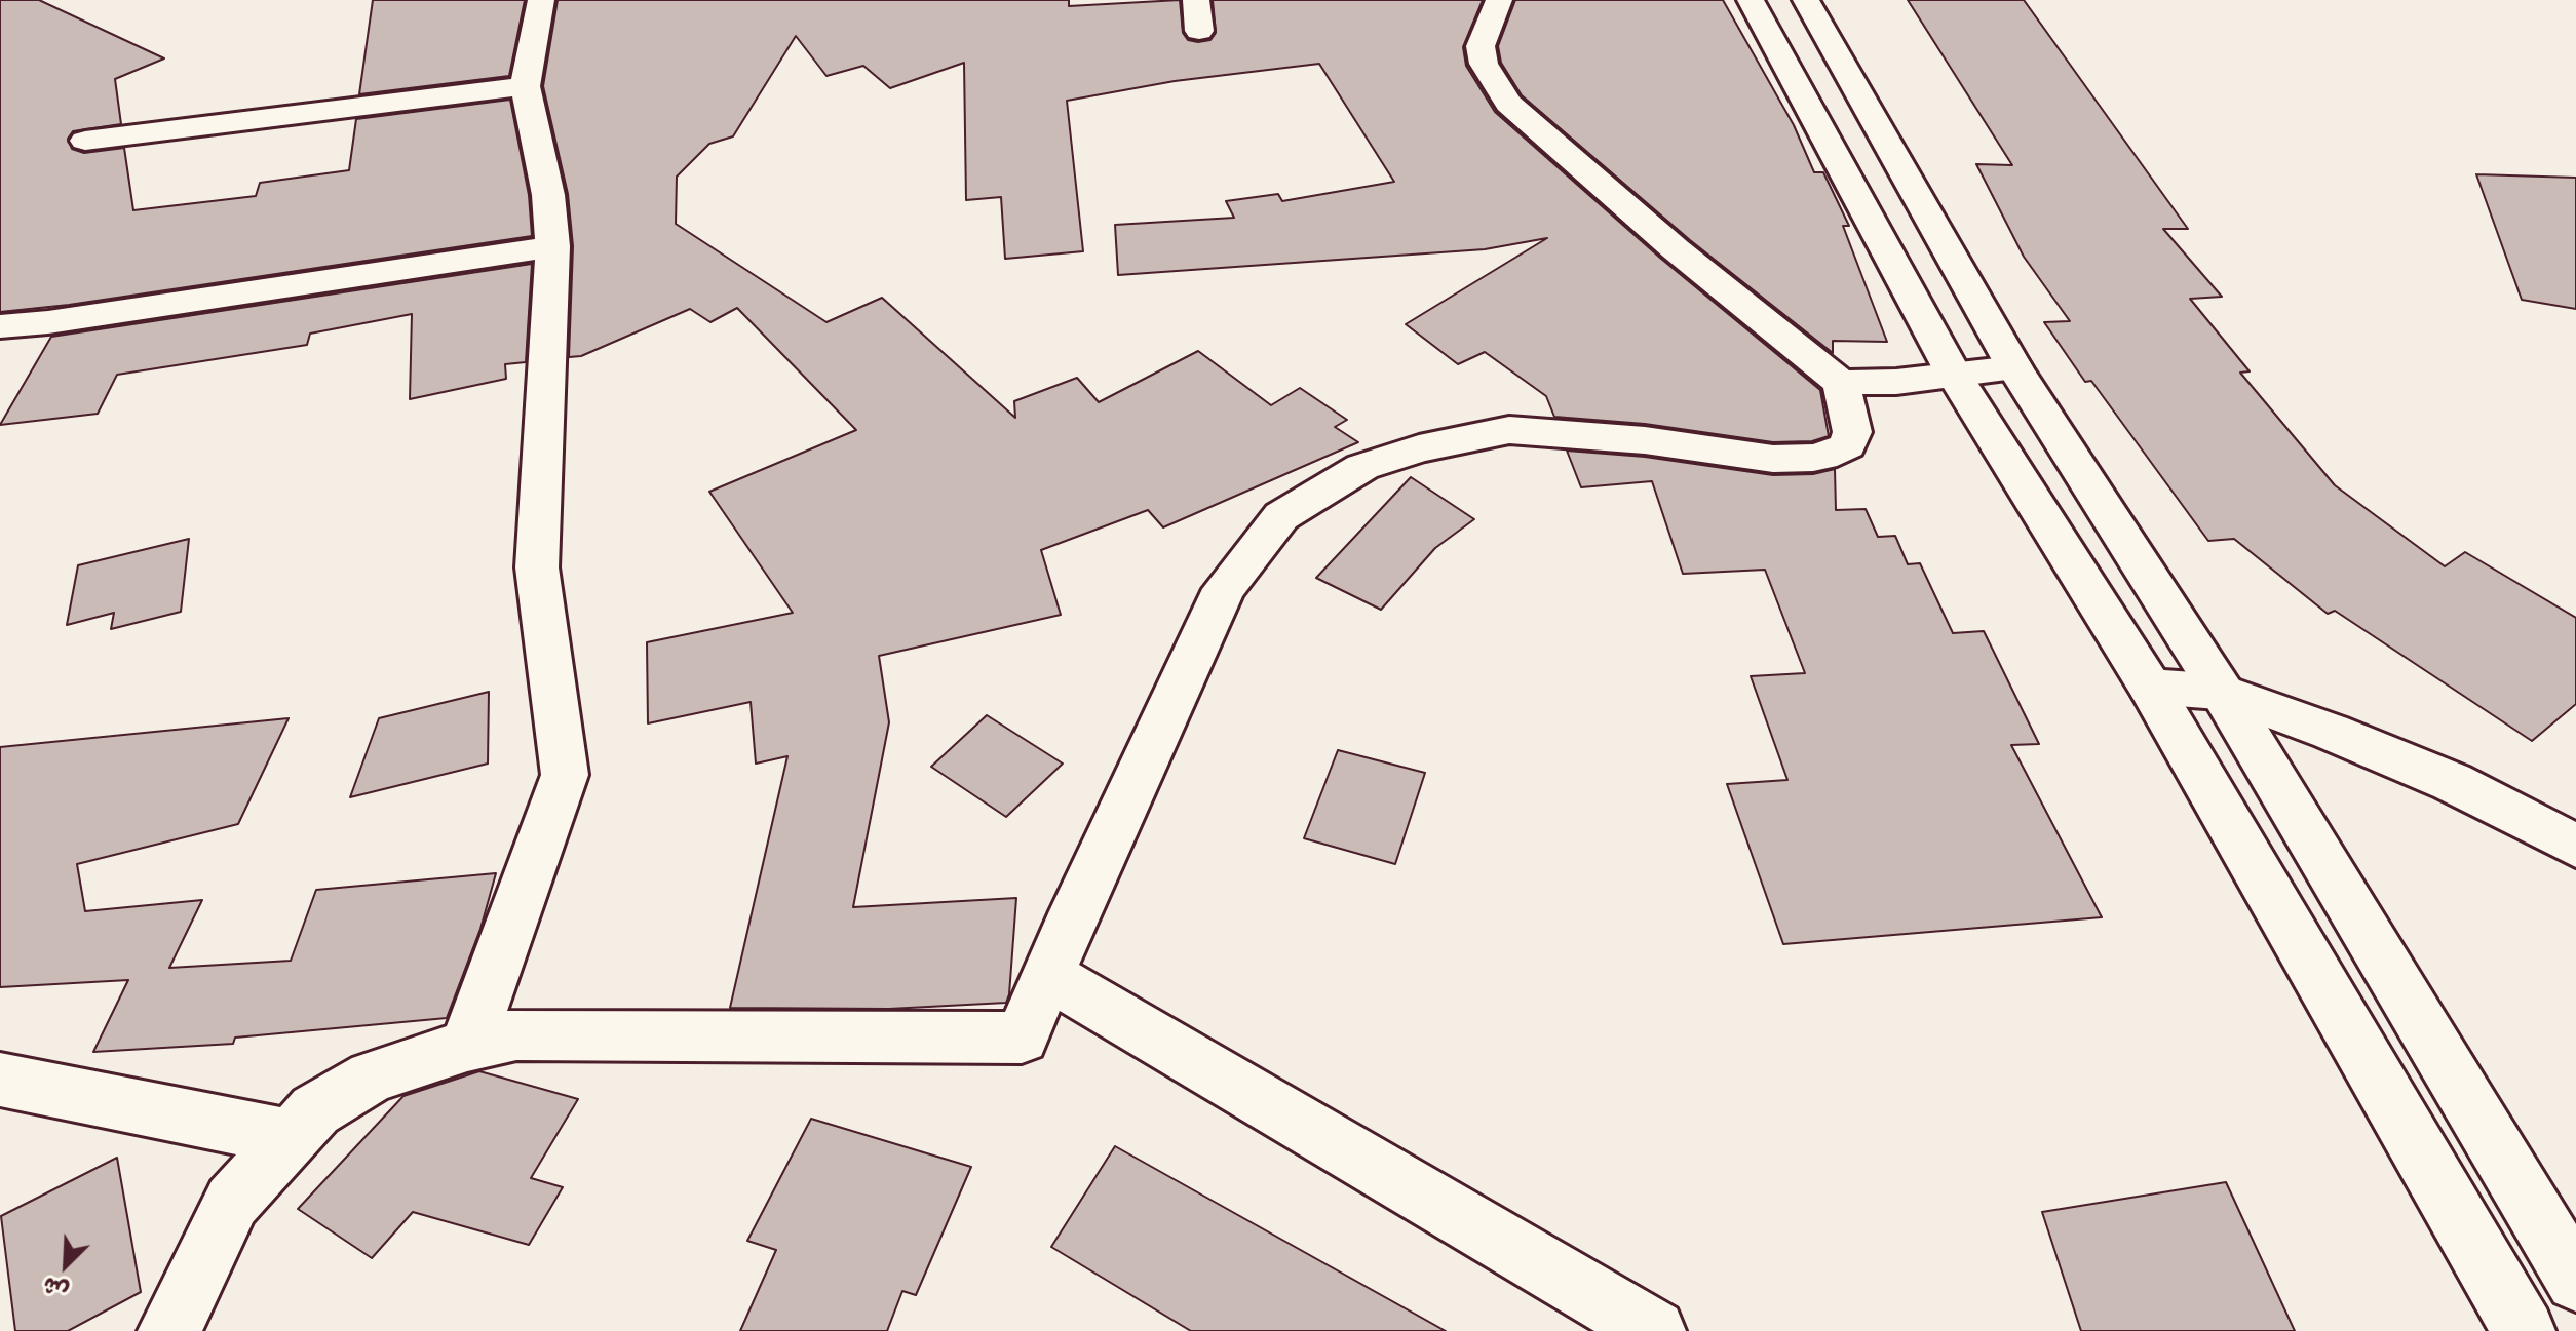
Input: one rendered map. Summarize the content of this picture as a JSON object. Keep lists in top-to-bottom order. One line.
{"north":"bottom left"}
